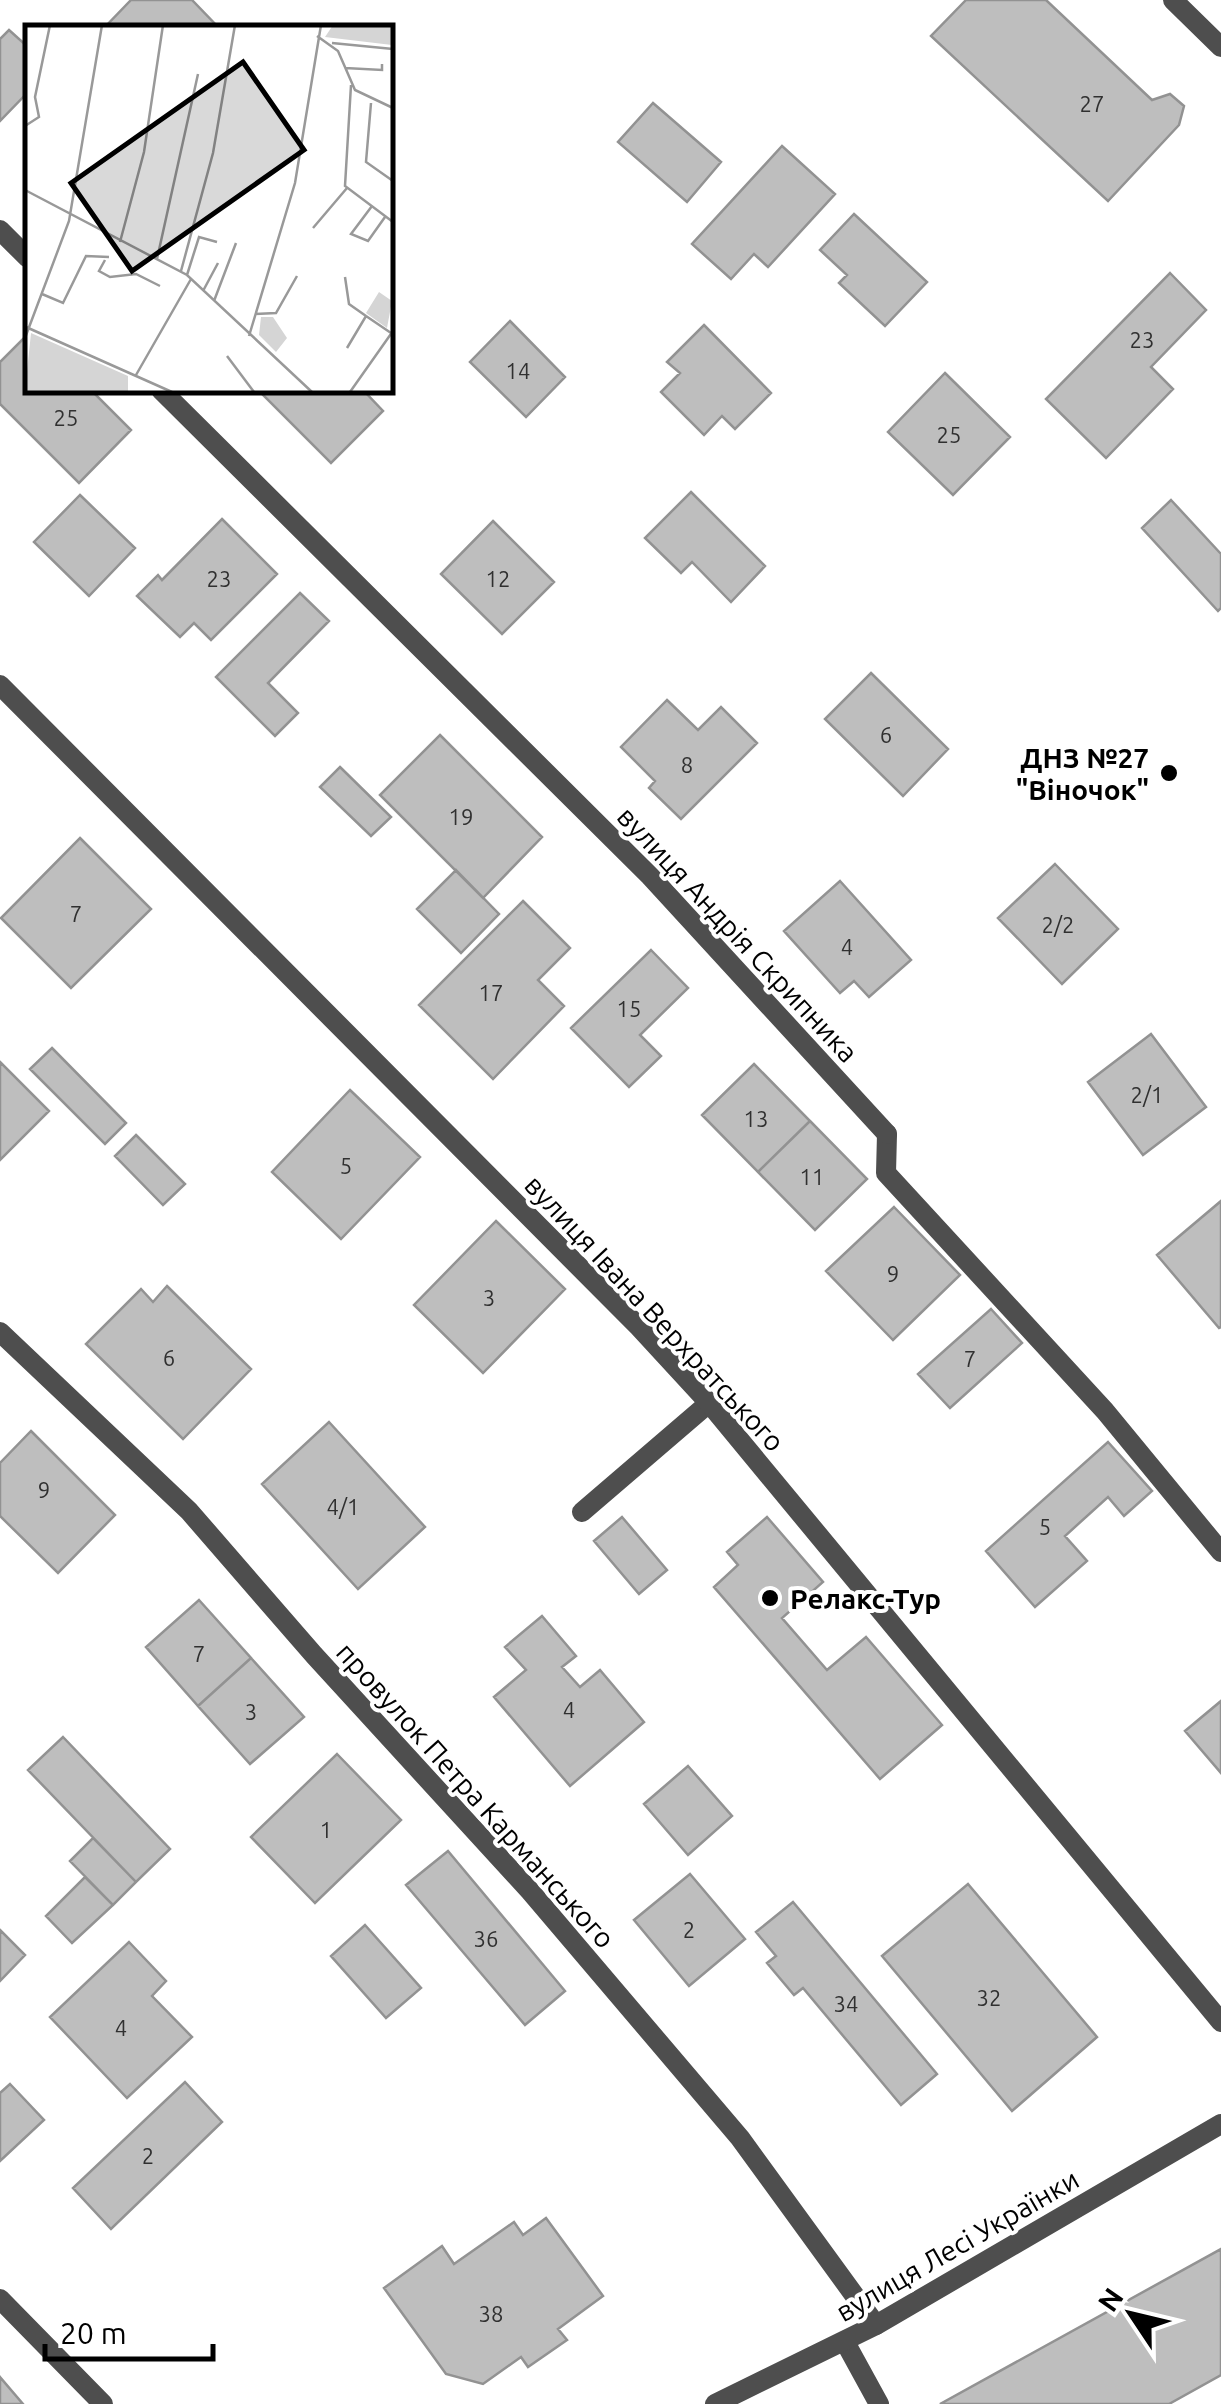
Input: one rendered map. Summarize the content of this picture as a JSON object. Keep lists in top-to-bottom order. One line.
{"streets":{"street":["вулиця Андрія Скрипника","вулиця Івана Верхратського","провулок Петра Карманського","вулиця Лесі Українки"]},"crossings":[["провулок Петра Карманського","вулиця Лесі Українки"]],"places":["ДНЗ №27 \"Віночок\"","Релакс-Тур"],"house_numbers":["27","23","14","25","25","23","12","6","8","19","7","2/2","4","17","15","2/1","13","5","11","9","3","6","7","9","4/1","5","7","4","3","1","2","36","32","34","4","2","38"],"scale_bar":"20 m","north":"top left"}
